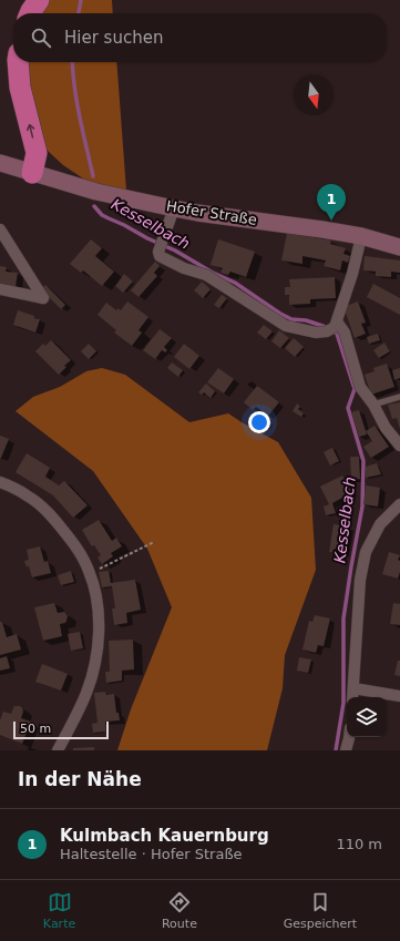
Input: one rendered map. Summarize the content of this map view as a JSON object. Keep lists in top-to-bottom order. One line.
{"streets":{"street":["Hofer Straße"]},"water":["Kesselbach"],"scale_bar":"50 m","north":"bottom","page":{"search":"Hier suchen","pins":"1","scale":"50 m","heading":"In der Nähe","list":[{"mark":"1","name":"Kulmbach Kauernburg","note":"Haltestelle · Hofer Straße","value":"110 m"}],"nav":["Karte","Route","Gespeichert"]}}
